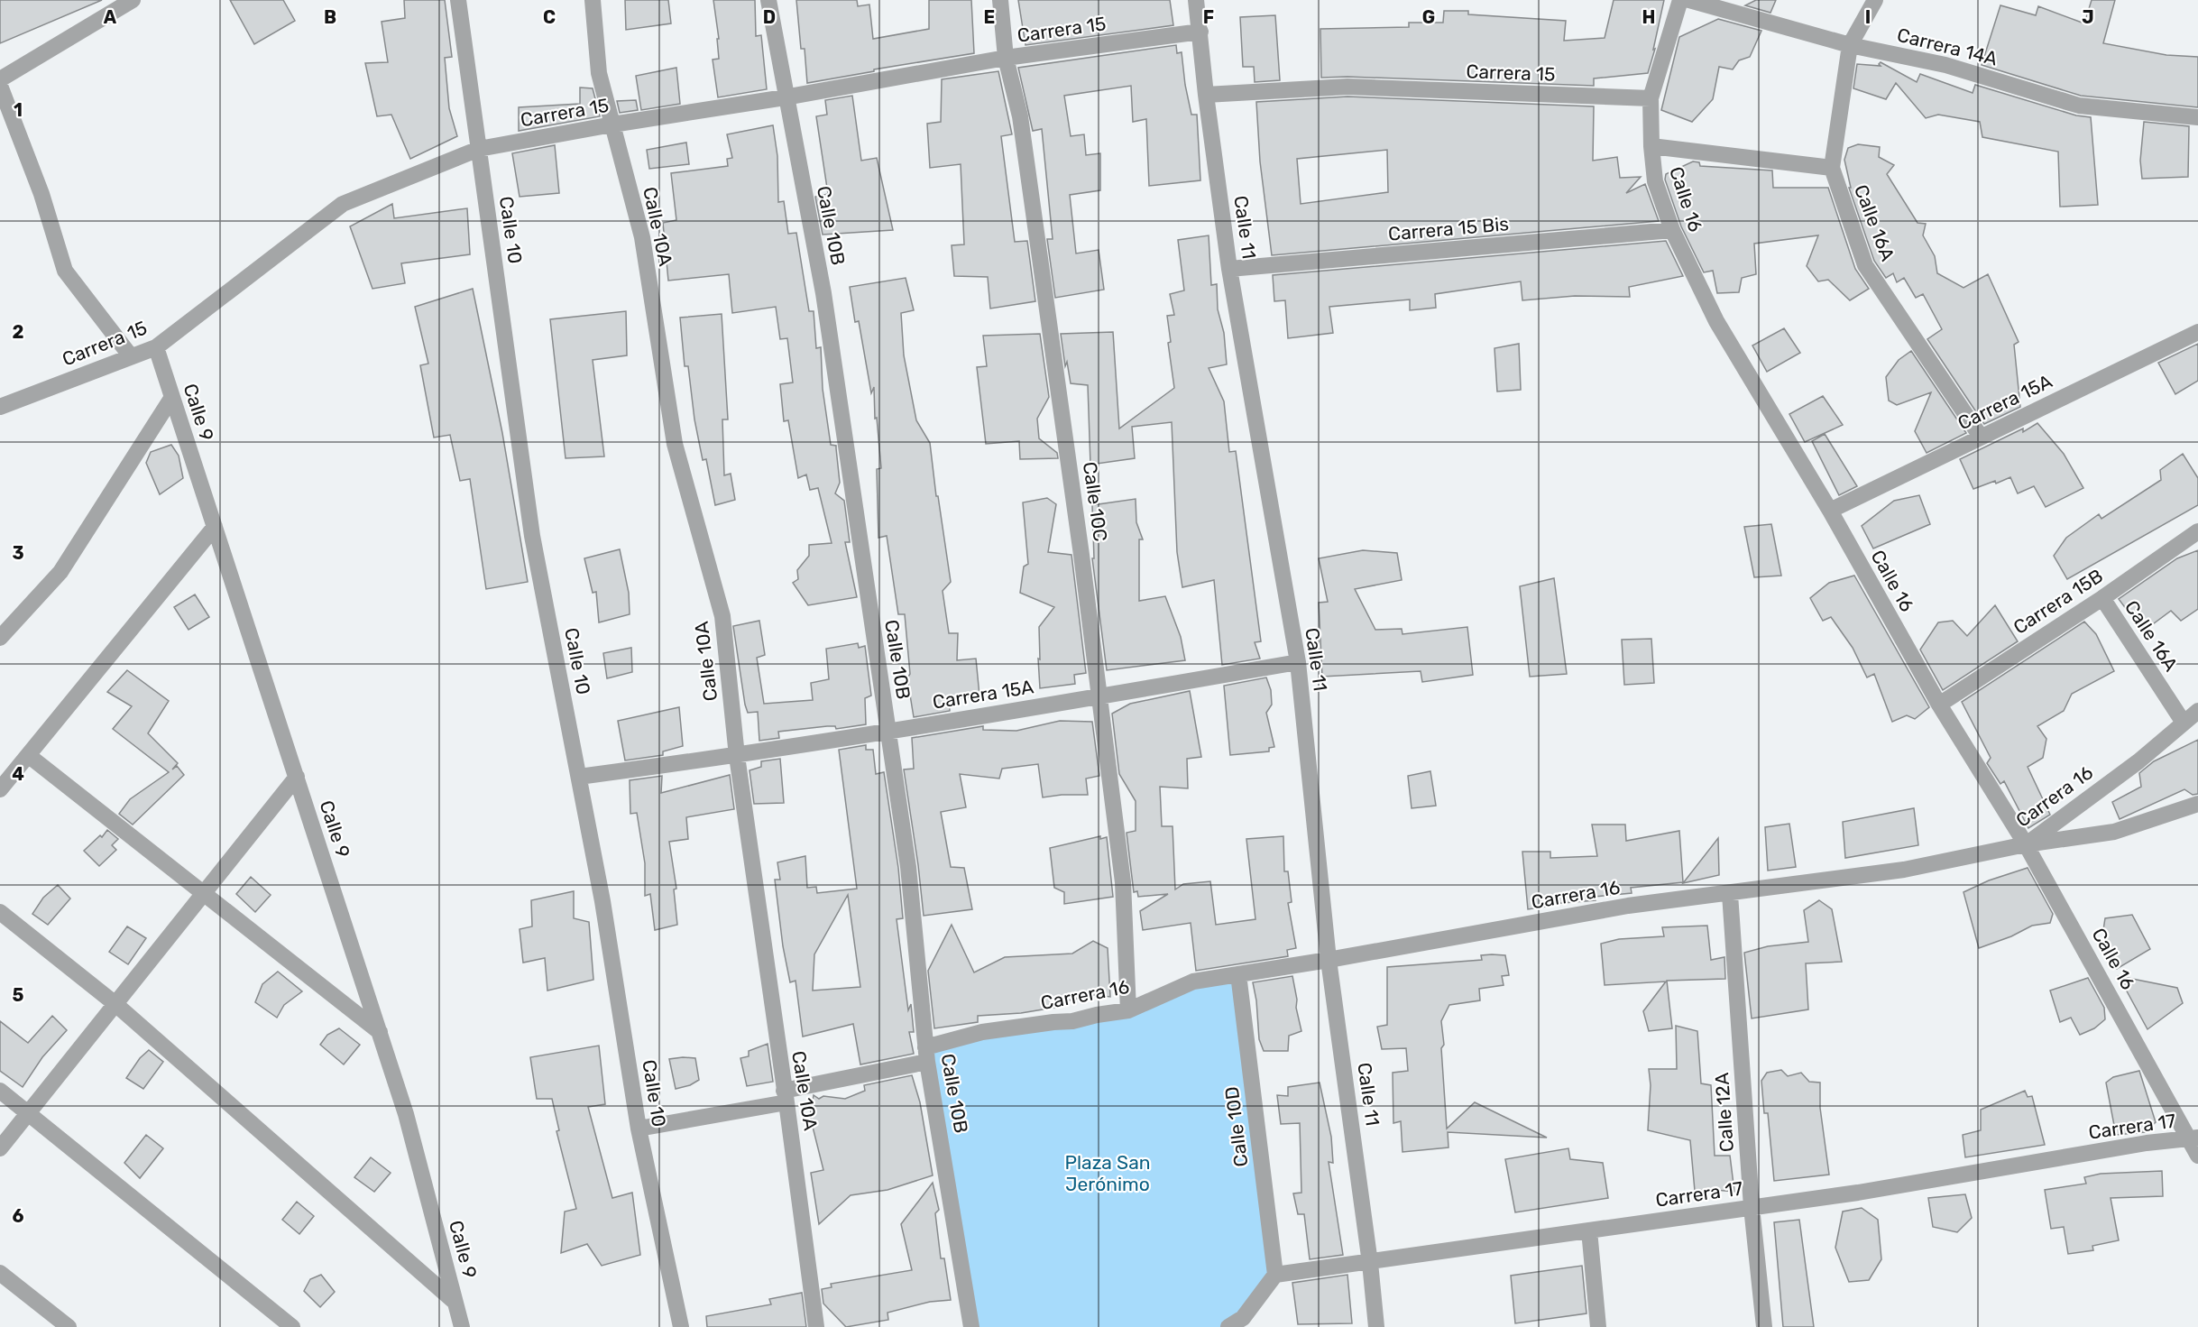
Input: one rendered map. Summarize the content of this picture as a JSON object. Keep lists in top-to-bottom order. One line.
{"streets":{"street":["Carrera 15","Carrera 14A","Calle 16","Calle 16A","Calle 10B","Calle 10A","Calle 11","Carrera 15 Bis","Calle 10","Carrera 15A","Calle 9","Calle 10C","Carrera 15B","Carrera 16","Calle 12A","Calle 10D","Carrera 17"]},"crossings":[["Carrera 15","Calle 16"],["Carrera 15","Calle 10B"],["Carrera 15","Calle 10A"],["Carrera 15","Calle 11"],["Carrera 15","Calle 10"],["Carrera 15","Calle 9"],["Carrera 15","Calle 10C"],["Carrera 14A","Calle 16A"],["Calle 16","Carrera 15 Bis"],["Calle 16","Carrera 15A"],["Calle 16","Carrera 15B"],["Calle 16","Carrera 16"],["Calle 16","Carrera 17"],["Calle 16A","Carrera 15A"],["Calle 16A","Carrera 15B"],["Calle 16A","Carrera 16"],["Calle 10B","Carrera 15A"],["Calle 10B","Carrera 16"],["Calle 10A","Carrera 15A"],["Calle 10A","Carrera 16"],["Calle 11","Carrera 15 Bis"],["Calle 11","Carrera 15A"],["Calle 11","Carrera 16"],["Calle 11","Carrera 17"],["Calle 10","Carrera 15A"],["Calle 10","Carrera 16"],["Carrera 15A","Calle 10C"],["Calle 10C","Carrera 16"],["Carrera 16","Calle 12A"],["Carrera 16","Calle 10D"],["Calle 12A","Carrera 17"],["Calle 10D","Carrera 17"]],"parks":["Plaza San Jerónimo"],"grid":{"columns":["A","B","C","D","E","F","G","H","I","J"],"rows":["1","2","3","4","5","6"]}}
